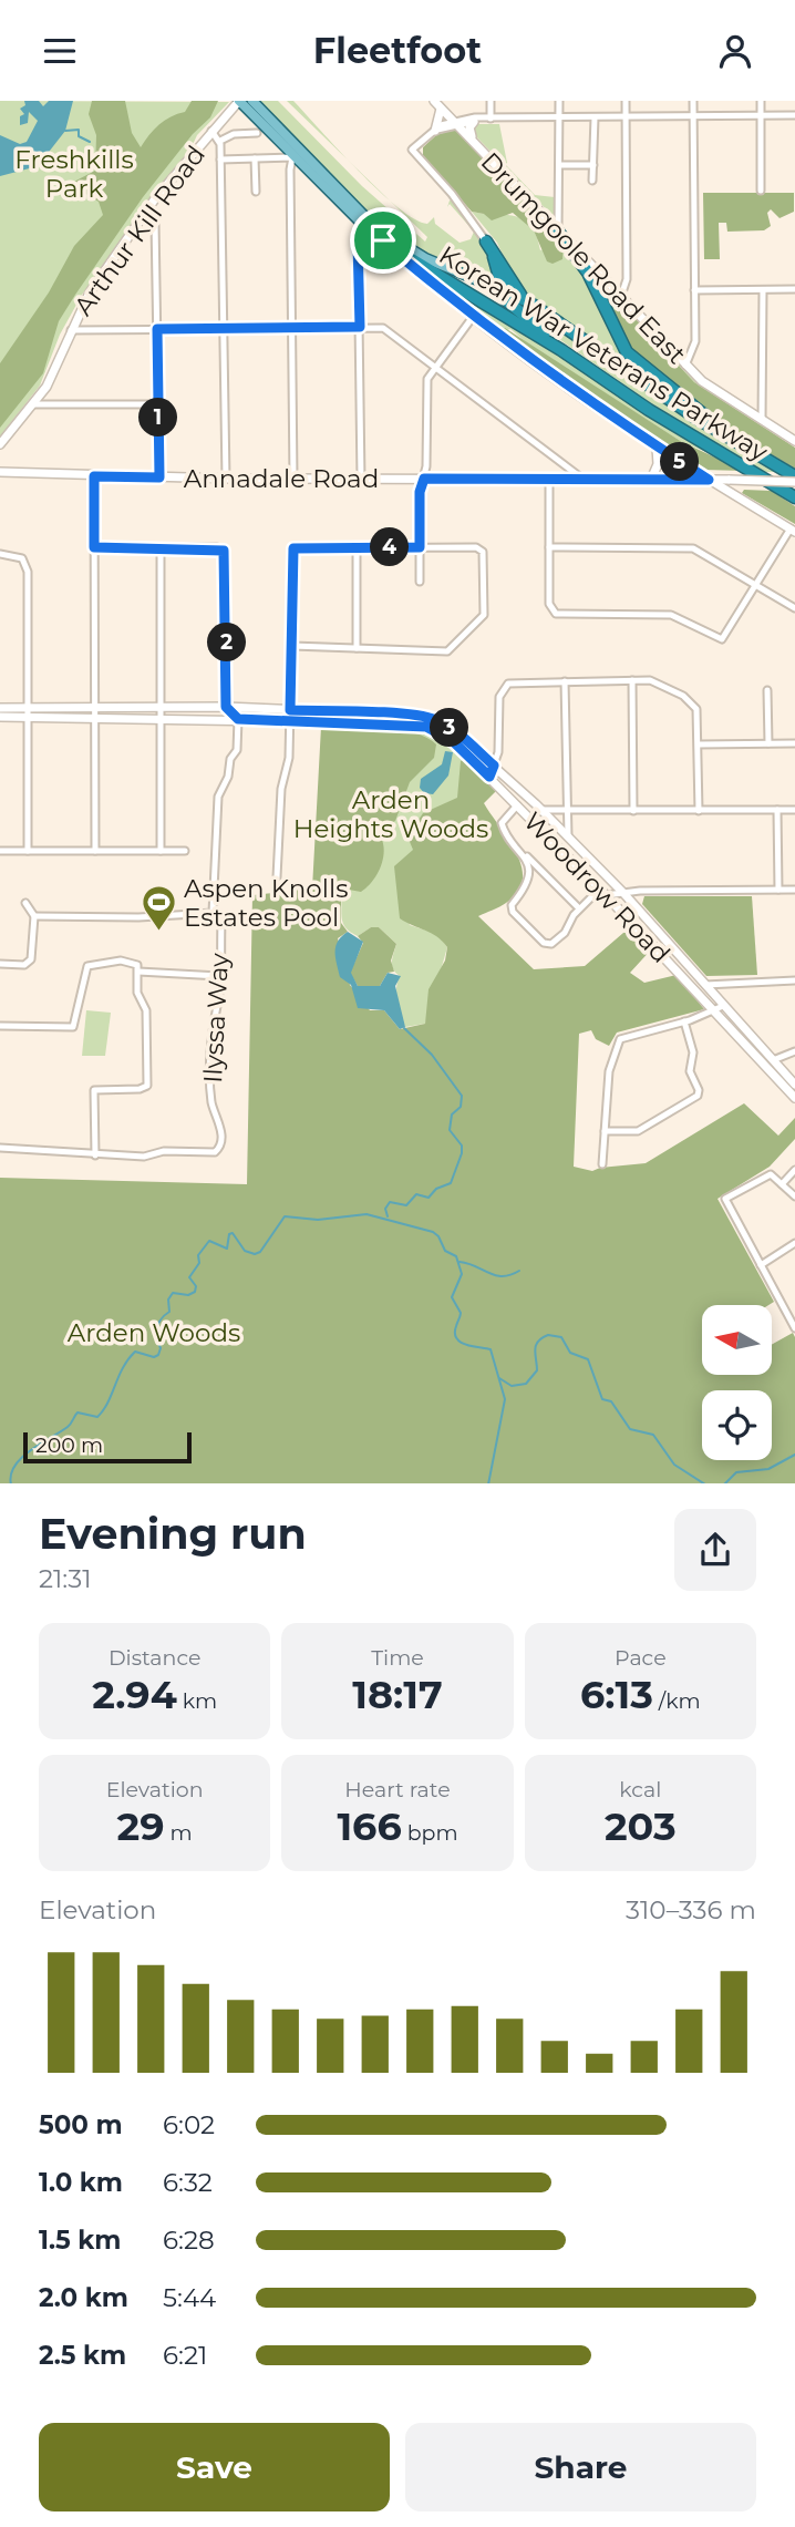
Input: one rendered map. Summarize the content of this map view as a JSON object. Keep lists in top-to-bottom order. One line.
{"streets":{"highway":["Korean War Veterans Parkway"],"street":["Arthur Kill Road","Drumgoole Road East","Annadale Road","Woodrow Road","Ilyssa Way"]},"crossings":[["Korean War Veterans Parkway","Annadale Road"],["Woodrow Road","Ilyssa Way"]],"parks":["Freshkills Park","Arden Heights Woods","Arden Woods"],"places":{"sports":["Aspen Knolls Estates Pool"]},"scale_bar":"200 m","north":"left","page":{"header":"Fleetfoot","pins":["1","5","4","2","3"],"scale":"200 m","heading":["Evening run","21:31"],"stats":[["Distance","2.94 km"],["Time","18:17"],["Pace","6:13 /km"],["Elevation","29 m"],["Heart rate","166 bpm"],["kcal","203"]],"chart":["Elevation","310–336 m"],"list":[{"name":"500 m","note":"6:02"},{"name":"1.0 km","note":"6:32"},{"name":"1.5 km","note":"6:28"},{"name":"2.0 km","note":"5:44"},{"name":"2.5 km","note":"6:21"}],"buttons":["Save","Share"]}}
